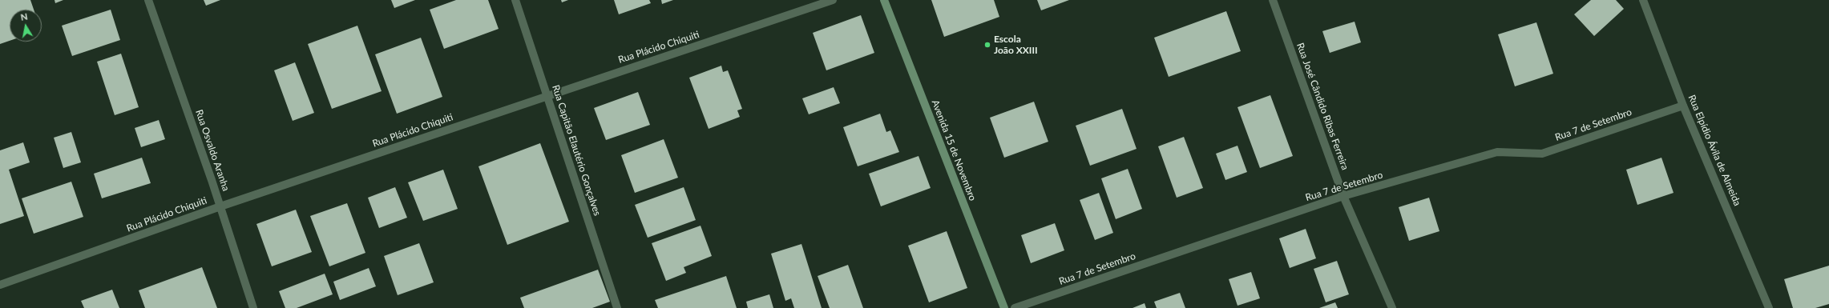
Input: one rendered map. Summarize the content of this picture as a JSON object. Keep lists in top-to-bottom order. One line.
{"streets":{"main road":["Avenida 15 de Novembro"],"street":["Rua Plácido Chiquiti","Rua José Cândido Ribas Ferreira","Rua 7 de Setembro","Rua Osvaldo Aranha","Rua Capitão Elautério Gonçalves","Rua Elpídio Ávila de Almeida"]},"crossings":[["Rua Plácido Chiquiti","Rua Osvaldo Aranha"],["Rua Plácido Chiquiti","Rua Capitão Elautério Gonçalves"],["Rua José Cândido Ribas Ferreira","Rua 7 de Setembro"],["Rua 7 de Setembro","Rua Elpídio Ávila de Almeida"]],"places":["Escola João XXIII"],"north":"top"}
